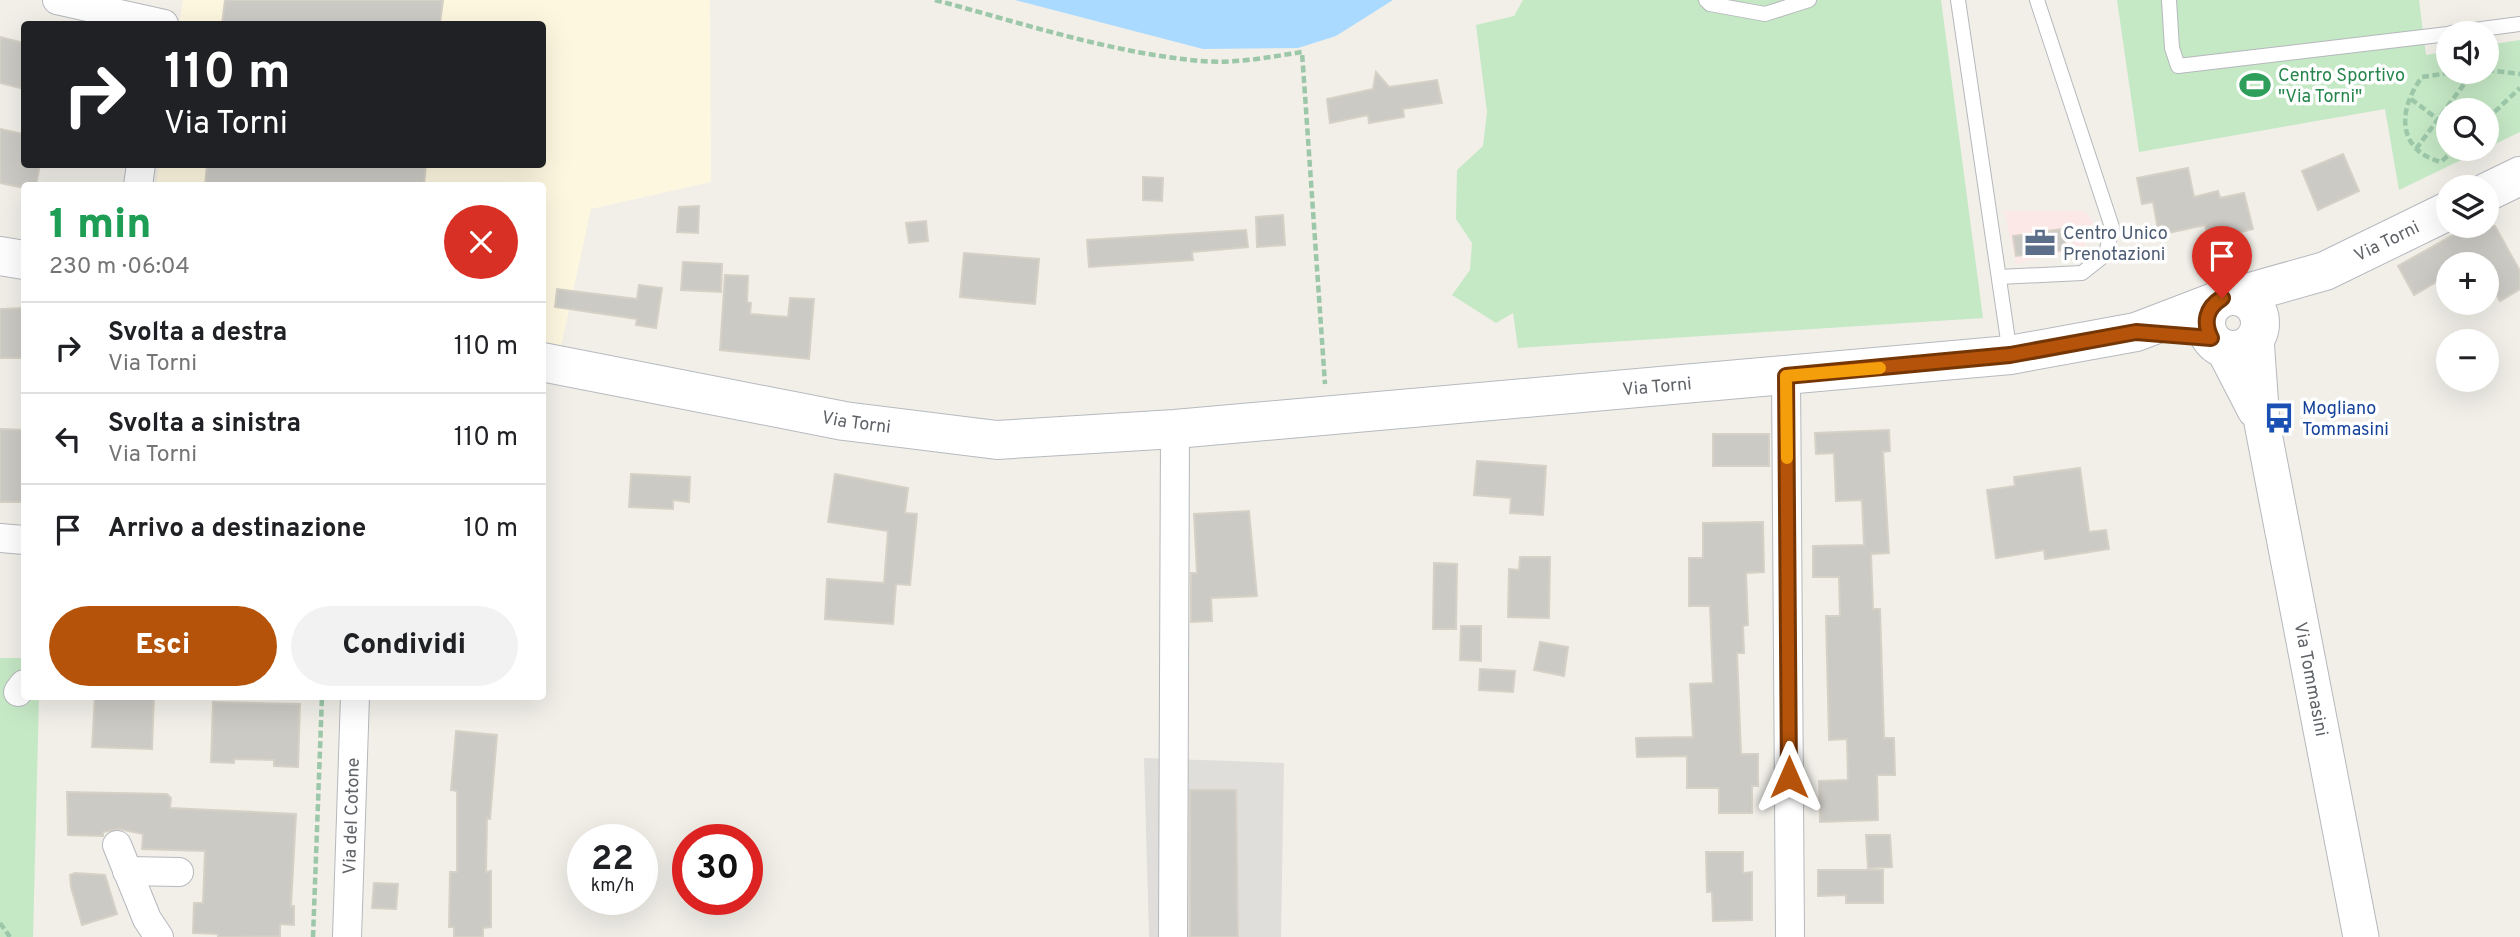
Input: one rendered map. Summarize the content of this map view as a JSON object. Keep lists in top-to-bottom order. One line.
{"streets":{"main road":["Via Torni"],"street":["Via Tommasini","Via del Cotone"]},"crossings":[["Via Torni","Via Tommasini"]],"places":{"sports":["Centro Sportivo \"Via Torni\""],"office":["Centro Unico Prenotazioni"],"bus stop":["Mogliano Tommasini"]},"page":{"map_buttons":["+","−"],"turn":["110 m","Via Torni"],"heading":["1 min","230 m · 06:04"],"list":[{"name":"Svolta a destra","note":"Via Torni","value":"110 m"},{"name":"Svolta a sinistra","note":"Via Torni","value":"110 m"},{"name":"Arrivo a destinazione","value":"10 m"}],"buttons":["Esci","Condividi"],"speed":"22 km/h","limit":"30"}}
